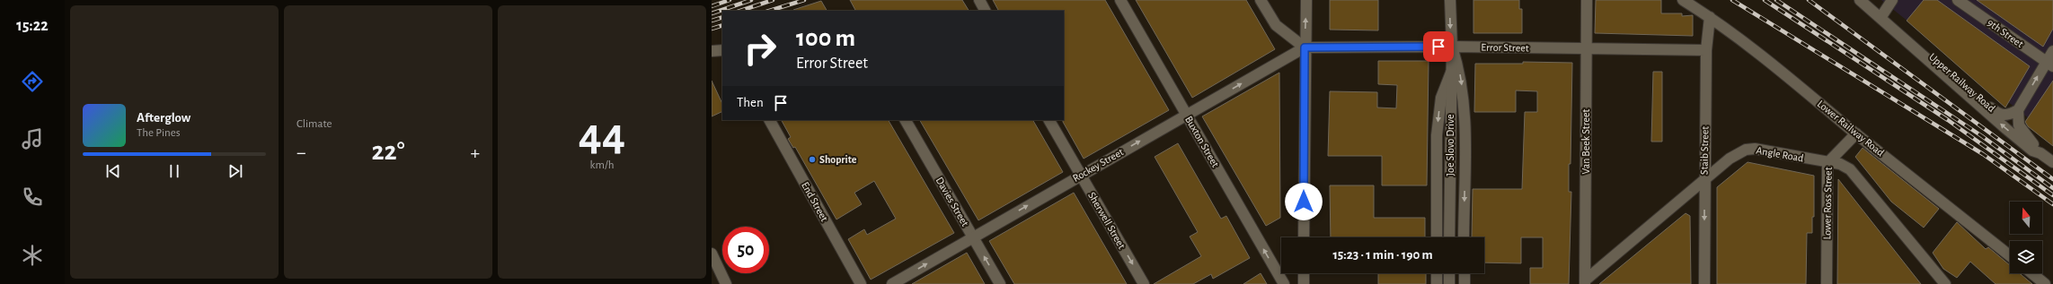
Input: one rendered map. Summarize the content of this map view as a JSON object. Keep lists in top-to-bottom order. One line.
{"streets":{"street":["9th Street","Error Street","Upper Railway Road","Lower Railway Road","Buxton Street","Van Beek Street","Joe Slovo Drive","Staib Street","Angle Road","Rockey Street","End Street","Davies Street","Lower Ross Street","Sherwell Street"]},"crossings":[["Error Street","Van Beek Street"],["Error Street","Joe Slovo Drive"],["Error Street","Staib Street"],["Error Street","Rockey Street"],["Lower Railway Road","Staib Street"],["Lower Railway Road","Lower Ross Street"],["Buxton Street","Rockey Street"],["Van Beek Street","Angle Road"],["Staib Street","Angle Road"],["Angle Road","Lower Ross Street"],["Rockey Street","Davies Street"],["Rockey Street","Sherwell Street"]],"one_way":["Buxton Street","Staib Street","Rockey Street","Sherwell Street"],"places":["Shoprite"],"north":"top","page":{"tabs":"15:22","tile":["Climate",["44","km/h"]],"turn":["100 m","Error Street"],"then":"Then","song":["Afterglow","The Pines"],"heat":["−","22°","+"],"limit":"50","trip":"15:23 · 1 min · 190 m"}}
